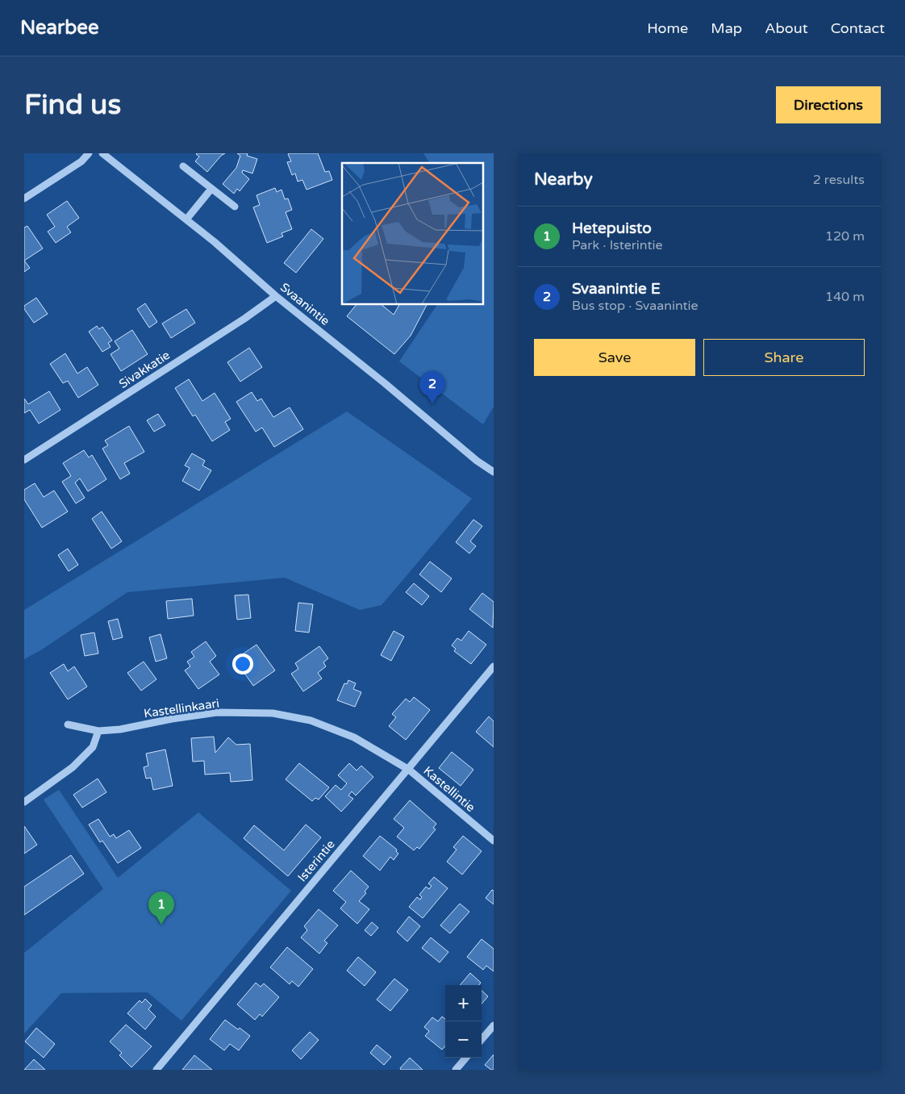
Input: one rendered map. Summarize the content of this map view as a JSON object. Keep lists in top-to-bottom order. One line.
{"streets":{"street":["Svaanintie","Sivakkatie","Kastellinkaari","Kastellintie","Isterintie"]},"crossings":[["Svaanintie","Sivakkatie"],["Kastellinkaari","Kastellintie"],["Kastellinkaari","Isterintie"],["Kastellintie","Isterintie"]],"page":{"header":"Nearbee","nav":["Home","Map","About","Contact"],"buttons":["Directions",["Save","Share"]],"title":"Find us","heading":["Nearby","2 results"],"list":[{"mark":"1","name":"Hetepuisto","note":"Park · Isterintie","value":"120 m"},{"mark":"2","name":"Svaanintie E","note":"Bus stop · Svaanintie","value":"140 m"}],"pins":["2","1"],"map_buttons":["+","−"]}}
